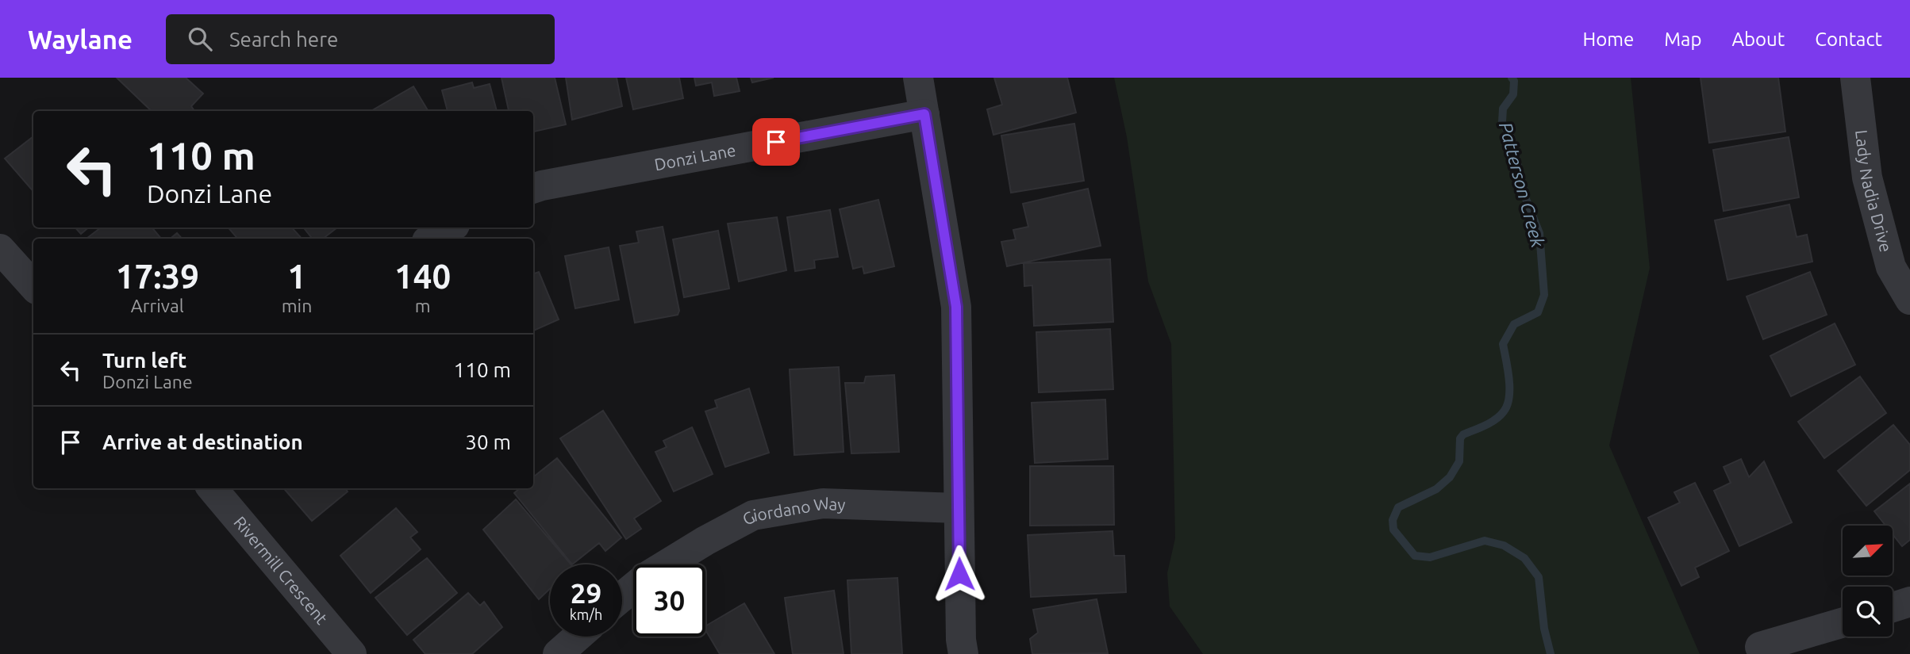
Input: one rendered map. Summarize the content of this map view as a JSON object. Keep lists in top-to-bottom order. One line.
{"streets":{"street":["Donzi Lane","Lady Nadia Drive","Giordano Way","Rivermill Crescent"]},"water":["Patterson Creek"],"north":"top right","page":{"header":"Waylane","search":"Search here","nav":["Home","Map","About","Contact"],"turn":["110 m","Donzi Lane"],"eta":["17:39","Arrival","1","min","140","m"],"list":[{"name":"Turn left","note":"Donzi Lane","value":"110 m"},{"name":"Arrive at destination","value":"30 m"}],"speed":"29 km/h","limit":"30"}}
